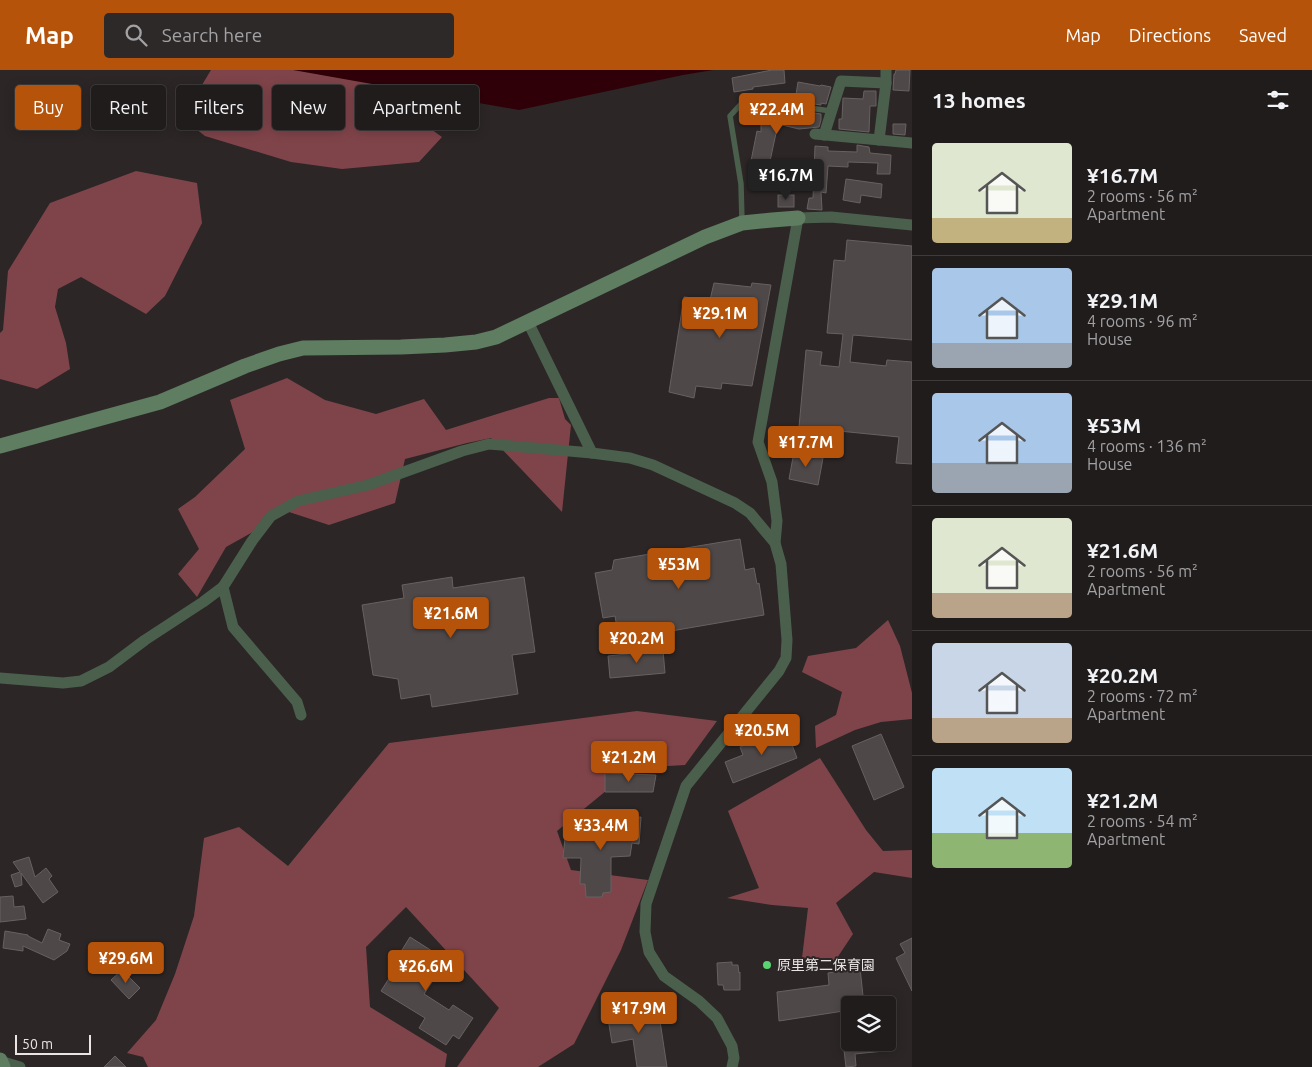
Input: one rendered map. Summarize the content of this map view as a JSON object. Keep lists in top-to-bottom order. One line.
{"places":["原里第二保育園"],"scale_bar":"50 m","page":{"header":"Map","search":"Search here","nav":["Map","Directions","Saved"],"heading":"13 homes","chip":["Buy","Rent","Filters","New","Apartment"],"price":["¥22.4M","¥16.7M","¥29.1M","¥17.7M","¥53M","¥21.6M","¥20.2M","¥20.5M","¥21.2M","¥33.4M","¥29.6M","¥26.6M","¥17.9M"],"list":[{"name":"¥16.7M","note":"2 rooms · 56 m² · Apartment"},{"name":"¥29.1M","note":"4 rooms · 96 m² · House"},{"name":"¥53M","note":"4 rooms · 136 m² · House"},{"name":"¥21.6M","note":"2 rooms · 56 m² · Apartment"},{"name":"¥20.2M","note":"2 rooms · 72 m² · Apartment"},{"name":"¥21.2M","note":"2 rooms · 54 m² · Apartment"}],"scale":"50 m"}}
